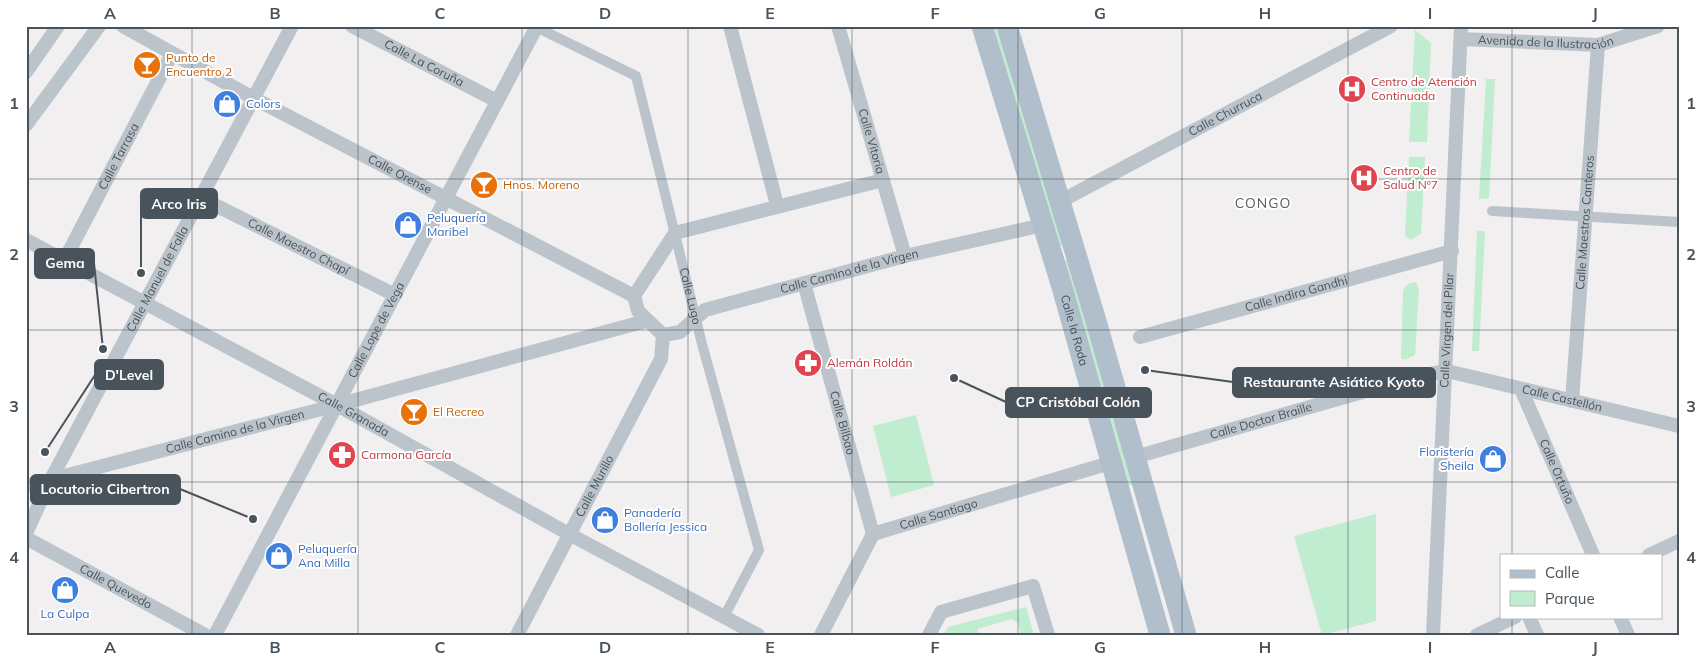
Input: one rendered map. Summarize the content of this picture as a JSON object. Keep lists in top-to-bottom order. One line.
{"streets":{"main road":["Calle la Roda"],"street":["Avenida de la Ilustración","Calle La Coruña","Calle Churruca","Calle Vitoria","Calle Tarrasa","Calle Orense","Calle Maestros Canteros","Calle Maestro Chapí","Calle Camino de la Virgen","Calle Manuel de Falla","Calle Indira Gandhi","Calle Lugo","Calle Lope de Vega","Calle Virgen del Pilar","Calle Castellón","Calle Granada","Calle Doctor Braille","Calle Bilbao","Calle Ortuño","Calle Murillo","Calle Santiago","Calle Quevedo"]},"crossings":[["Avenida de la Ilustración","Calle Maestros Canteros"],["Avenida de la Ilustración","Calle Virgen del Pilar"],["Calle La Coruña","Calle Lope de Vega"],["Calle Churruca","Calle la Roda"],["Calle Vitoria","Calle Camino de la Virgen"],["Calle Tarrasa","Calle Orense"],["Calle Tarrasa","Calle Granada"],["Calle Orense","Calle Manuel de Falla"],["Calle Orense","Calle Lope de Vega"],["Calle Maestros Canteros","Calle Castellón"],["Calle Maestro Chapí","Calle Manuel de Falla"],["Calle Maestro Chapí","Calle Lope de Vega"],["Calle Camino de la Virgen","Calle Manuel de Falla"],["Calle Camino de la Virgen","Calle Lugo"],["Calle Camino de la Virgen","Calle la Roda"],["Calle Camino de la Virgen","Calle Lope de Vega"],["Calle Camino de la Virgen","Calle Granada"],["Calle Camino de la Virgen","Calle Bilbao"],["Calle Camino de la Virgen","Calle Murillo"],["Calle Manuel de Falla","Calle Granada"],["Calle Indira Gandhi","Calle Virgen del Pilar"],["Calle Lugo","Calle Lope de Vega"],["Calle Lugo","Calle Granada"],["Calle la Roda","Calle Doctor Braille"],["Calle la Roda","Calle Santiago"],["Calle Lope de Vega","Calle Granada"],["Calle Virgen del Pilar","Calle Castellón"],["Calle Virgen del Pilar","Calle Doctor Braille"],["Calle Castellón","Calle Doctor Braille"],["Calle Castellón","Calle Ortuño"],["Calle Granada","Calle Murillo"],["Calle Bilbao","Calle Santiago"]],"districts":["CONGO"],"places":{"bar":["Punto de Encuentro 2","Hnos. Moreno","El Recreo"],"hospital":["Centro de Atención Continuada","Centro de Salud Nº7"],"shop":["Colors","Peluquería Maribel","Floristería Sheila","Panadería Bollería Jessica","Peluquería Ana Milla","La Culpa"],"other":["Arco Iris","Gema","Restaurante Asiático Kyoto","CP Cristóbal Colón","D'Level","Locutorio Cibertron"],"pharmacy":["Alemán Roldán","Carmona García"]},"legend":["Calle","Parque"],"grid":{"columns":["A","B","C","D","E","F","G","H","I","J"],"rows":["1","2","3","4"]}}
